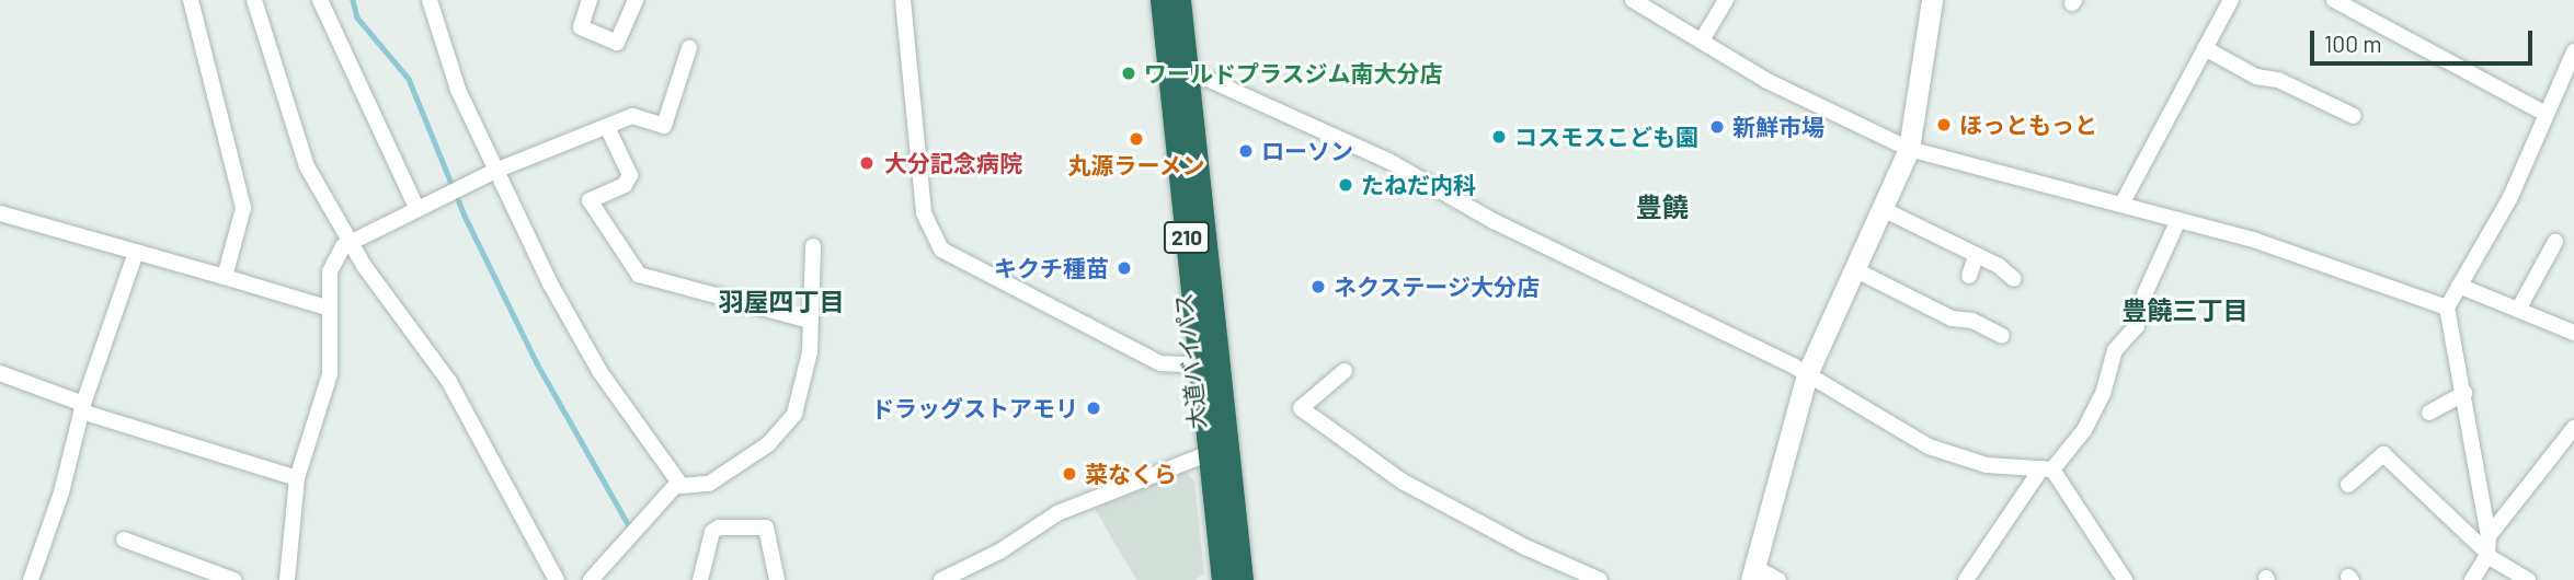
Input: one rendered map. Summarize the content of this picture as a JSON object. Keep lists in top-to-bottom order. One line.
{"streets":{"highway":["210","大道バイパス"]},"districts":["豊饒","羽屋四丁目","豊饒三丁目"],"places":["ワールドプラスジム南大分店","ほっともっと","新鮮市場","コスモスこども園","丸源ラーメン","ローソン","大分記念病院","たねだ内科","キクチ種苗","ネクステージ大分店","ドラッグストアモリ","菜なくら"],"scale_bar":"100 m"}
